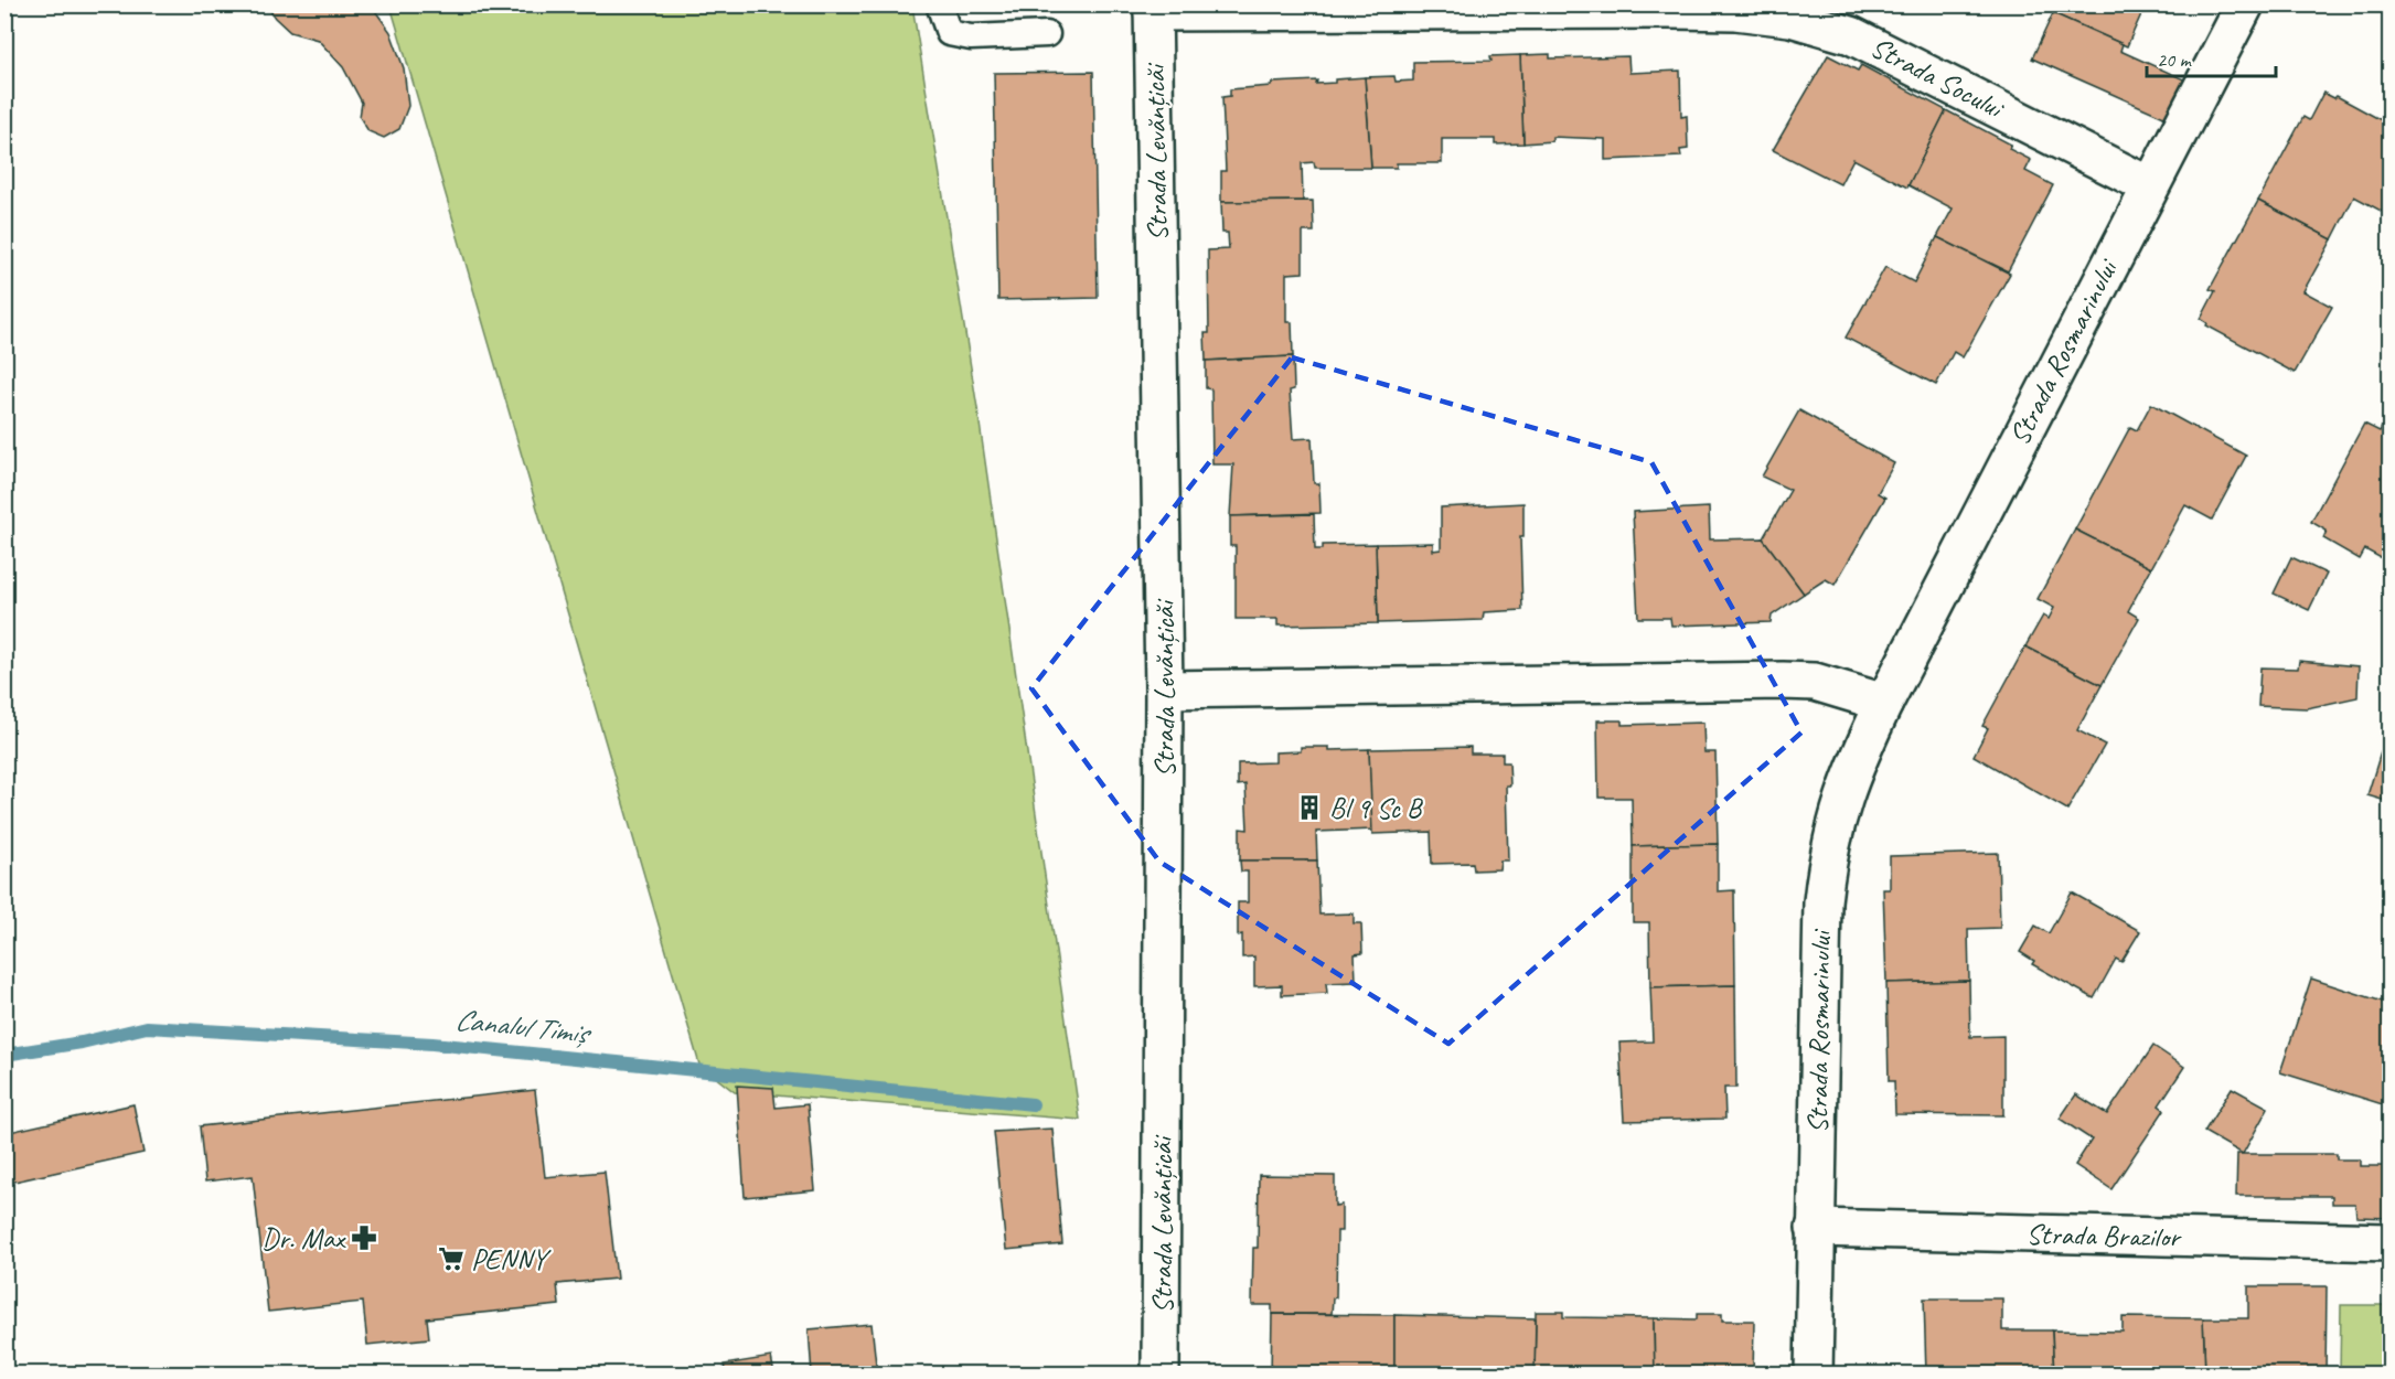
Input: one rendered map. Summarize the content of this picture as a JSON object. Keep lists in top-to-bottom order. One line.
{"streets":{"street":["Strada Socului","Strada Levănțicăi","Strada Rosmarinului","Strada Brazilor"]},"crossings":[["Strada Socului","Strada Levănțicăi"],["Strada Socului","Strada Rosmarinului"],["Strada Rosmarinului","Strada Brazilor"]],"water":["Canalul Timiș"],"places":{"building":["Bl 9 Sc B"],"pharmacy":["Dr. Max"],"supermarket":["PENNY"]},"scale_bar":"20 m"}
